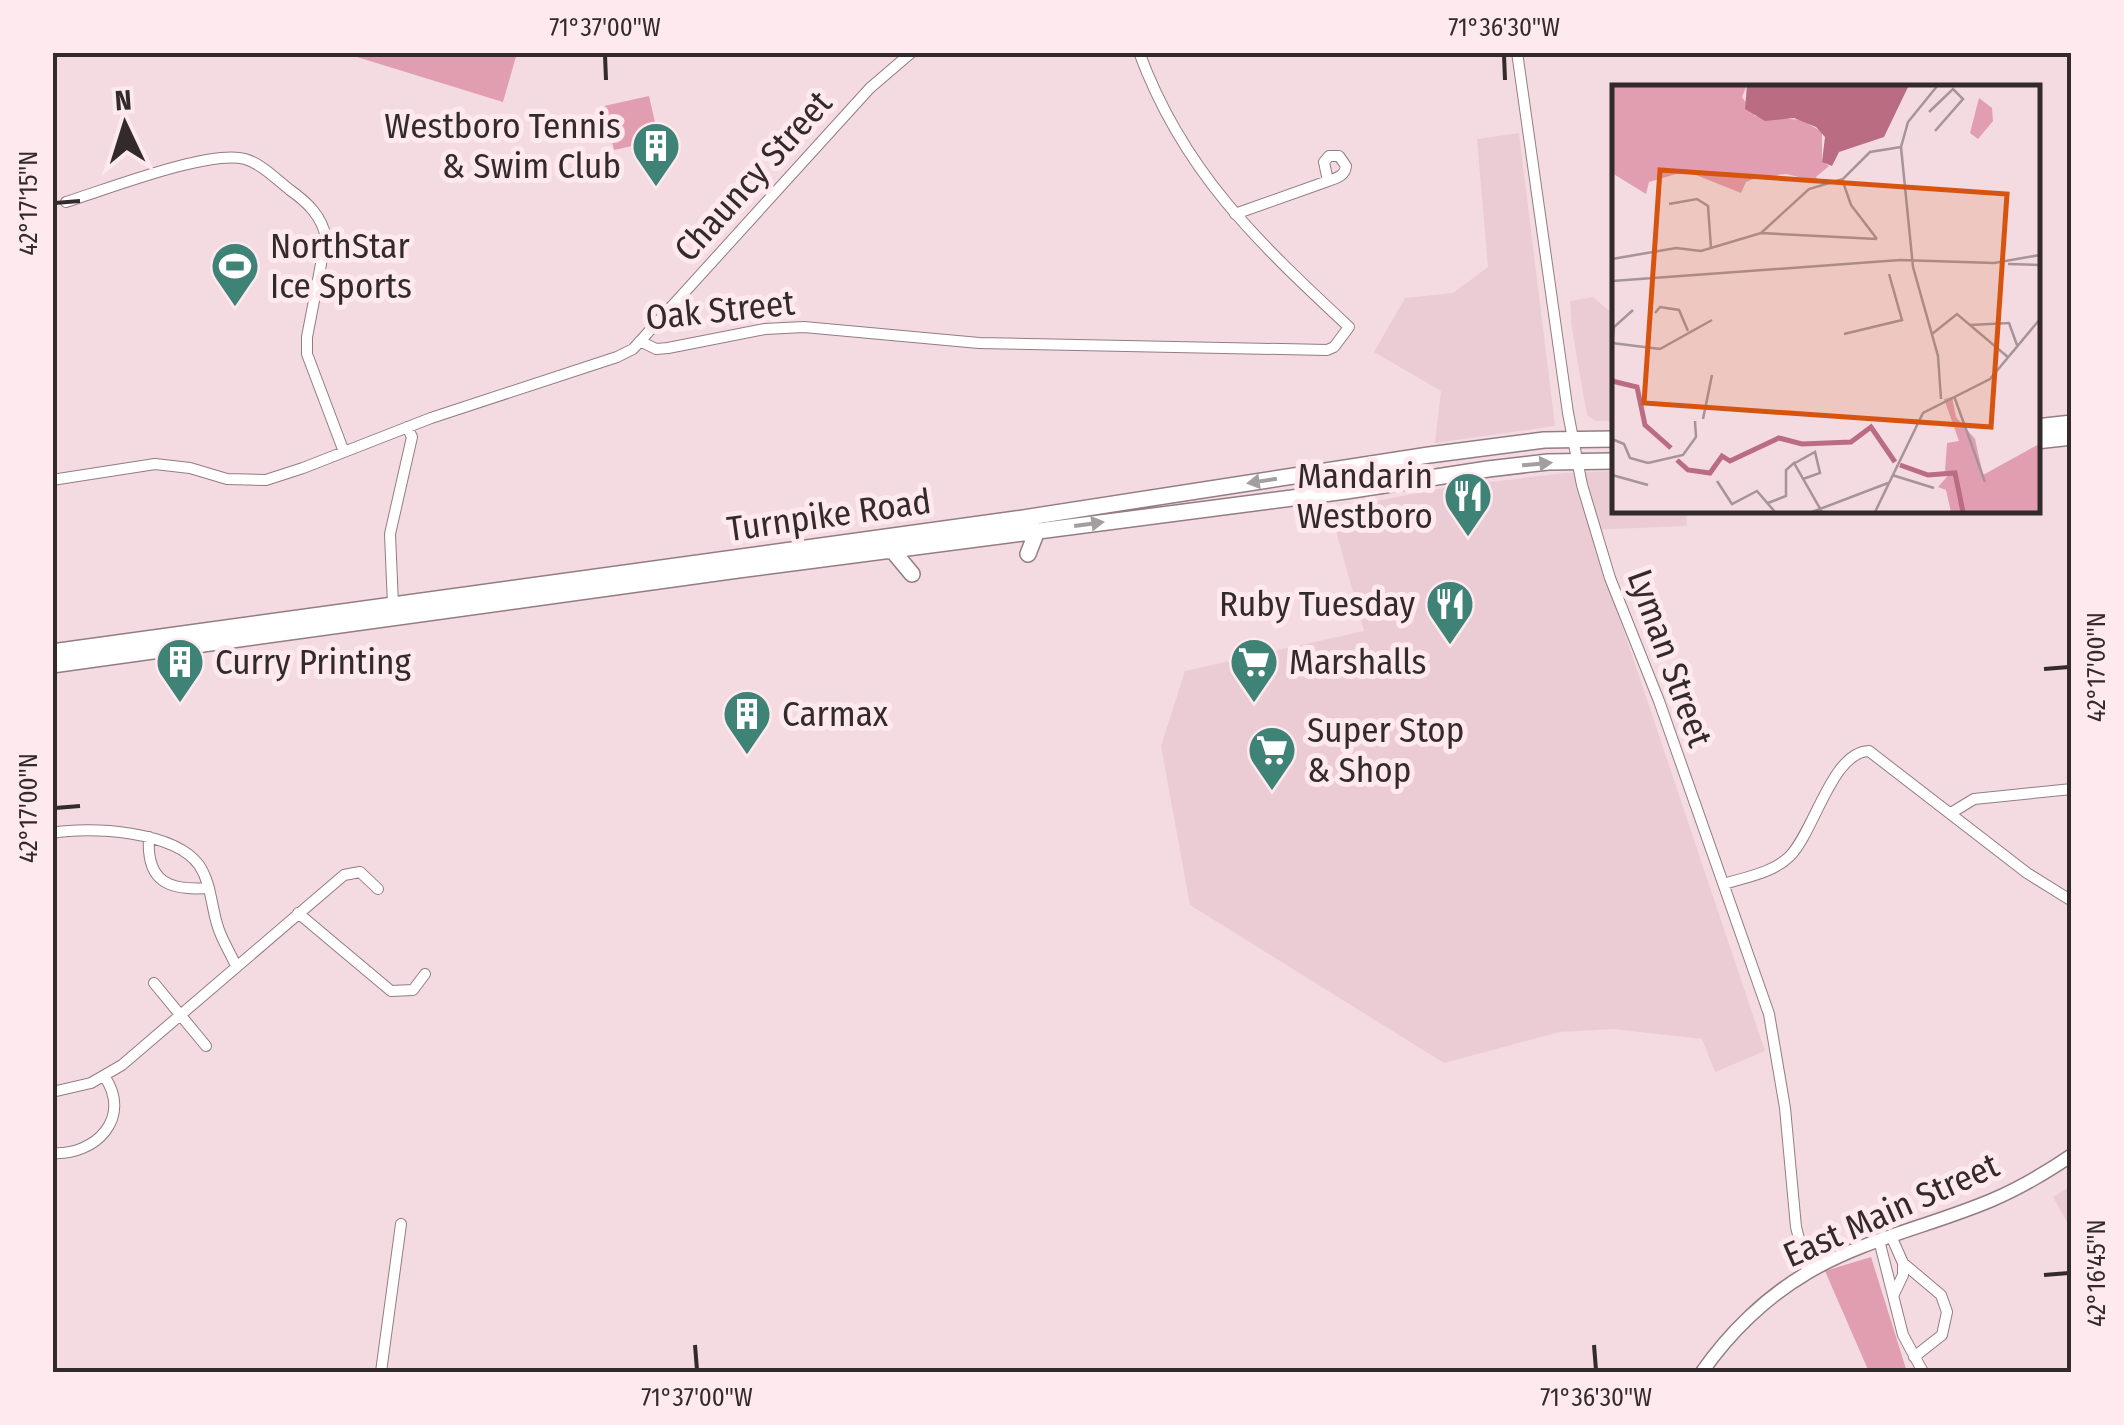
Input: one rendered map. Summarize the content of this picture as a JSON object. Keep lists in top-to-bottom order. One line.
{"streets":{"highway":["Turnpike Road"],"main road":["East Main Street"],"street":["Chauncy Street","Oak Street","Lyman Street"]},"crossings":[["Chauncy Street","Oak Street"],["Turnpike Road","Lyman Street"],["Lyman Street","East Main Street"]],"places":{"building":["Westboro Tennis & Swim Club","Curry Printing","Carmax"],"sports":["NorthStar Ice Sports"],"restaurant":["Mandarin Westboro","Ruby Tuesday"],"supermarket":["Marshalls","Super Stop & Shop"]},"north":"top","coordinates":["71°37'00\"W","71°36'30\"W","42°17'15\"N","42°17'00\"N","42°16'45\"N"]}
